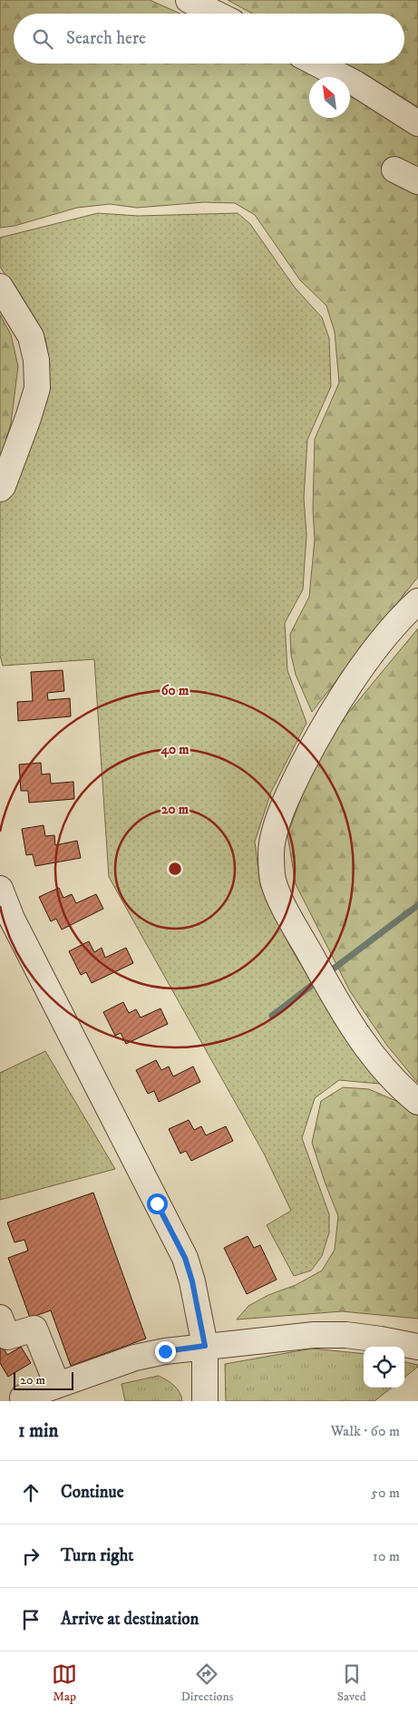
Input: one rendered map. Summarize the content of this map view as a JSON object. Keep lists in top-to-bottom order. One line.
{"scale_bar":"20 m","north":"top left","page":{"search":"Search here","scale":"20 m","heading":["1 min","Walk · 60 m"],"list":[["Continue","50 m"],["Turn right","10 m"],"Arrive at destination"],"nav":["Map","Directions","Saved"]},"rings":["60 m","40 m","20 m"]}
